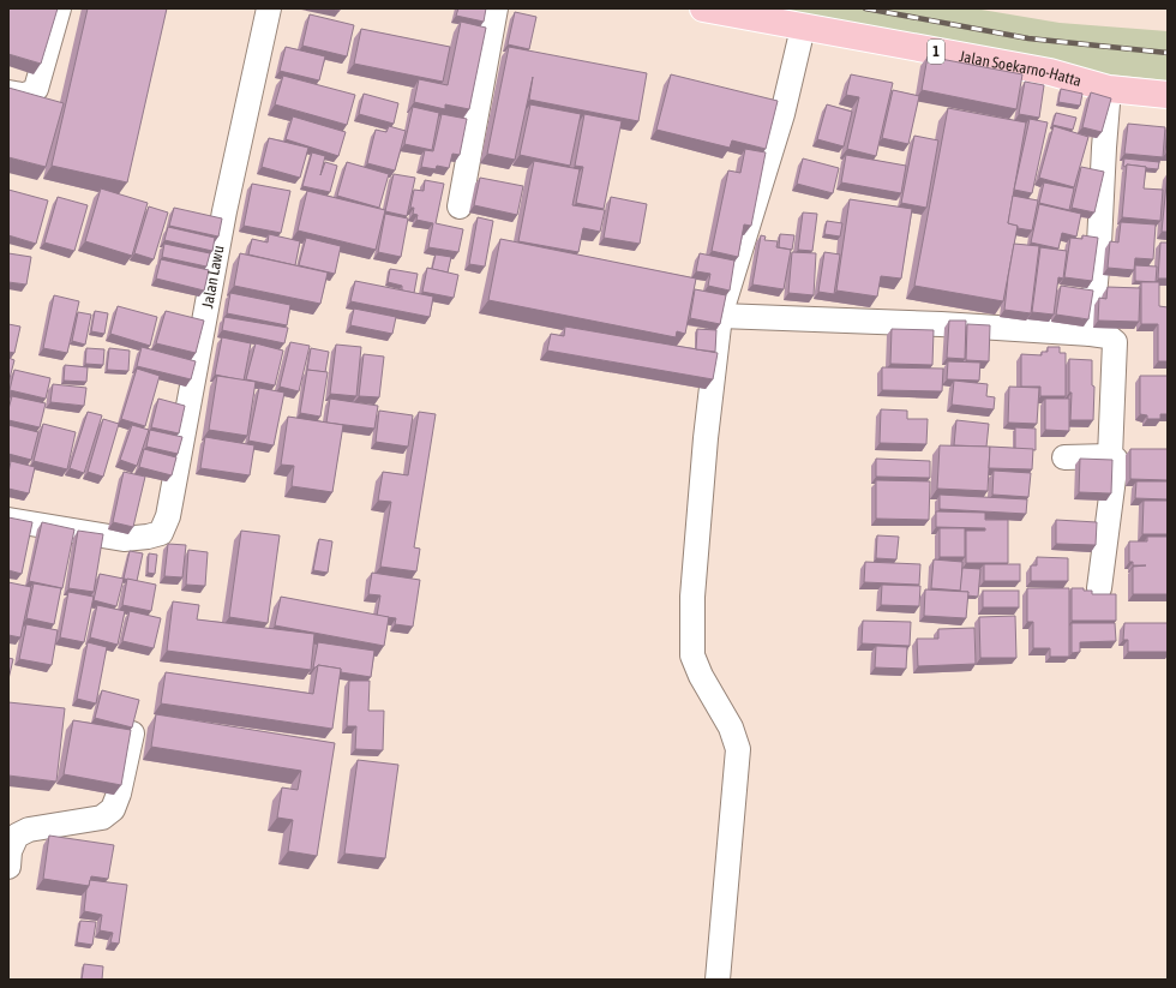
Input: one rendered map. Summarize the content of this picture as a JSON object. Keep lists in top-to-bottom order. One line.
{"streets":{"highway":["1","Jalan Soekarno-Hatta"],"street":["Jalan Lawu"]}}
